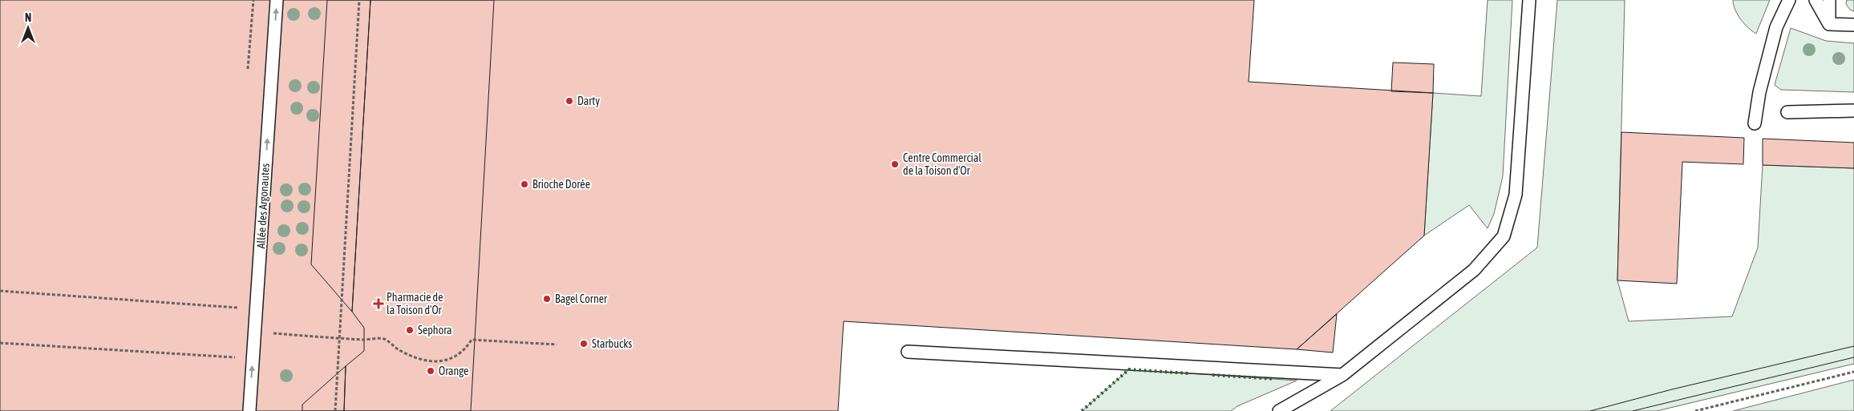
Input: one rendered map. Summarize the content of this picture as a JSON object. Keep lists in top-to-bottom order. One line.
{"streets":{"lane":["Allée des Argonautes"]},"one_way":["Allée des Argonautes"],"places":{"other":["Darty","Centre Commercial de la Toison d'Or","Brioche Dorée","Bagel Corner","Sephora","Starbucks","Orange"],"health":["Pharmacie de la Toison d'Or"]},"north":"top"}
